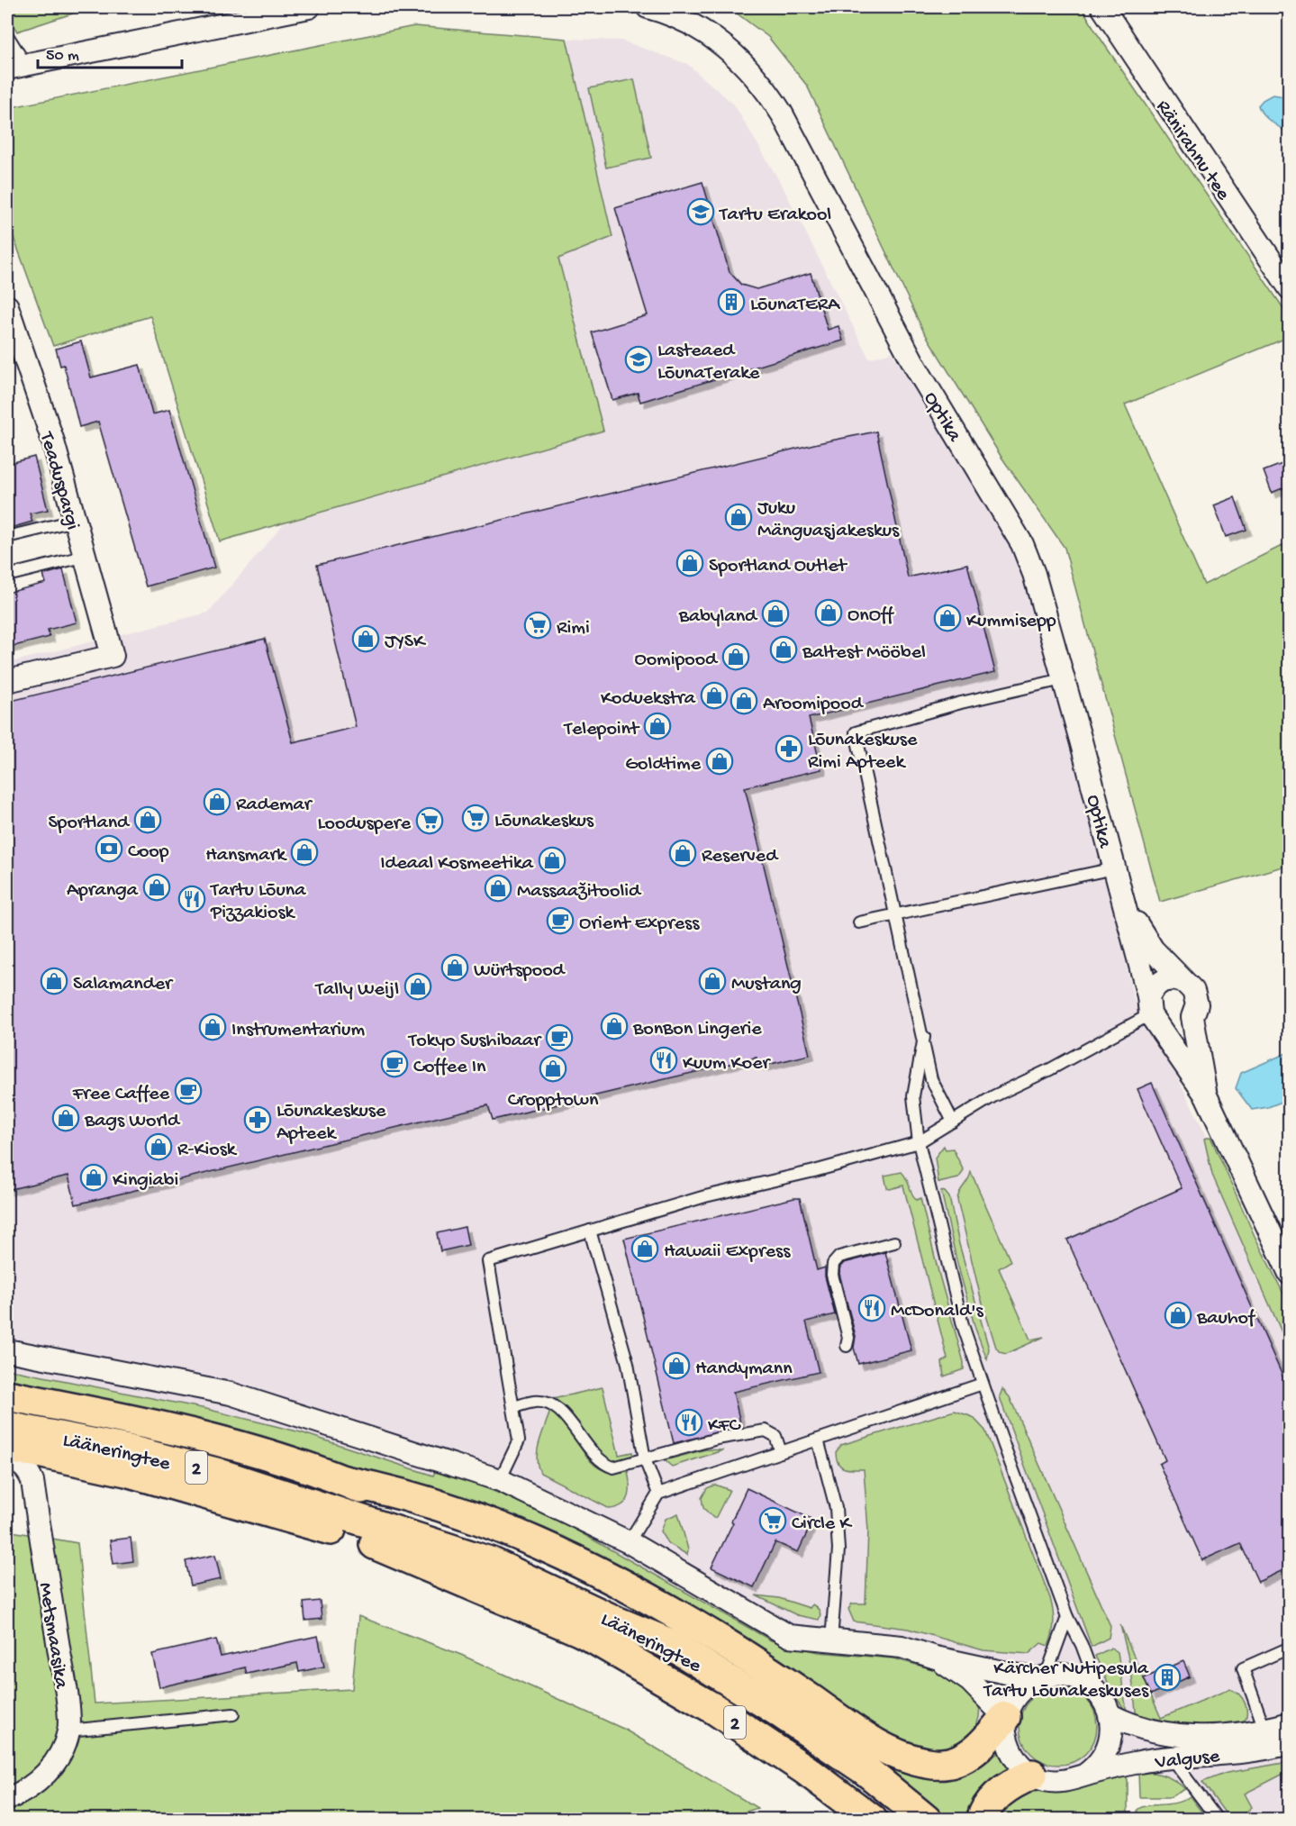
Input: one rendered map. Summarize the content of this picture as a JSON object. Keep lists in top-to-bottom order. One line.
{"streets":{"highway":["Lääneringtee","2"],"street":["Ränirahnu tee","Optika","Teaduspargi","Metsmaasika","Valguse"]},"places":{"school or university":["Tartu Erakool","Lasteaed LõunaTerake"],"building":["LõunaTERA","Kärcher Nutipesula Tartu Lõunakeskuses"],"shop":["Juku Mänguasjakeskus","Sportland Outlet","OnOff","Babyland","Kummisepp","JYSK","Baltest Mööbel","Oomipood","Koduekstra","Aroomipood","Telepoint","Goldtime","Rademar","Sportland","Hansmark","Reserved","Ideaal Kosmeetika","Apranga","Massaažitoolid","Würtspood","Salamander","Mustang","Tally Weijl","BonBon Lingerie","Instrumentarium","Cropptown","Bags World","R-Kiosk","Kingiabi","Hawaii Express","Bauhof","Handymann"],"supermarket":["Rimi","Lõunakeskus","Looduspere","Circle K"],"pharmacy":["Lõunakeskuse Rimi Apteek","Lõunakeskuse Apteek"],"bank":["Coop"],"restaurant":["Tartu Lõuna Pizzakiosk","Kuum Koer","McDonald's","KFC"],"cafe":["Orient Express","Tokyo Sushibaar","Coffee In","Free Caffee"]},"scale_bar":"50 m"}
